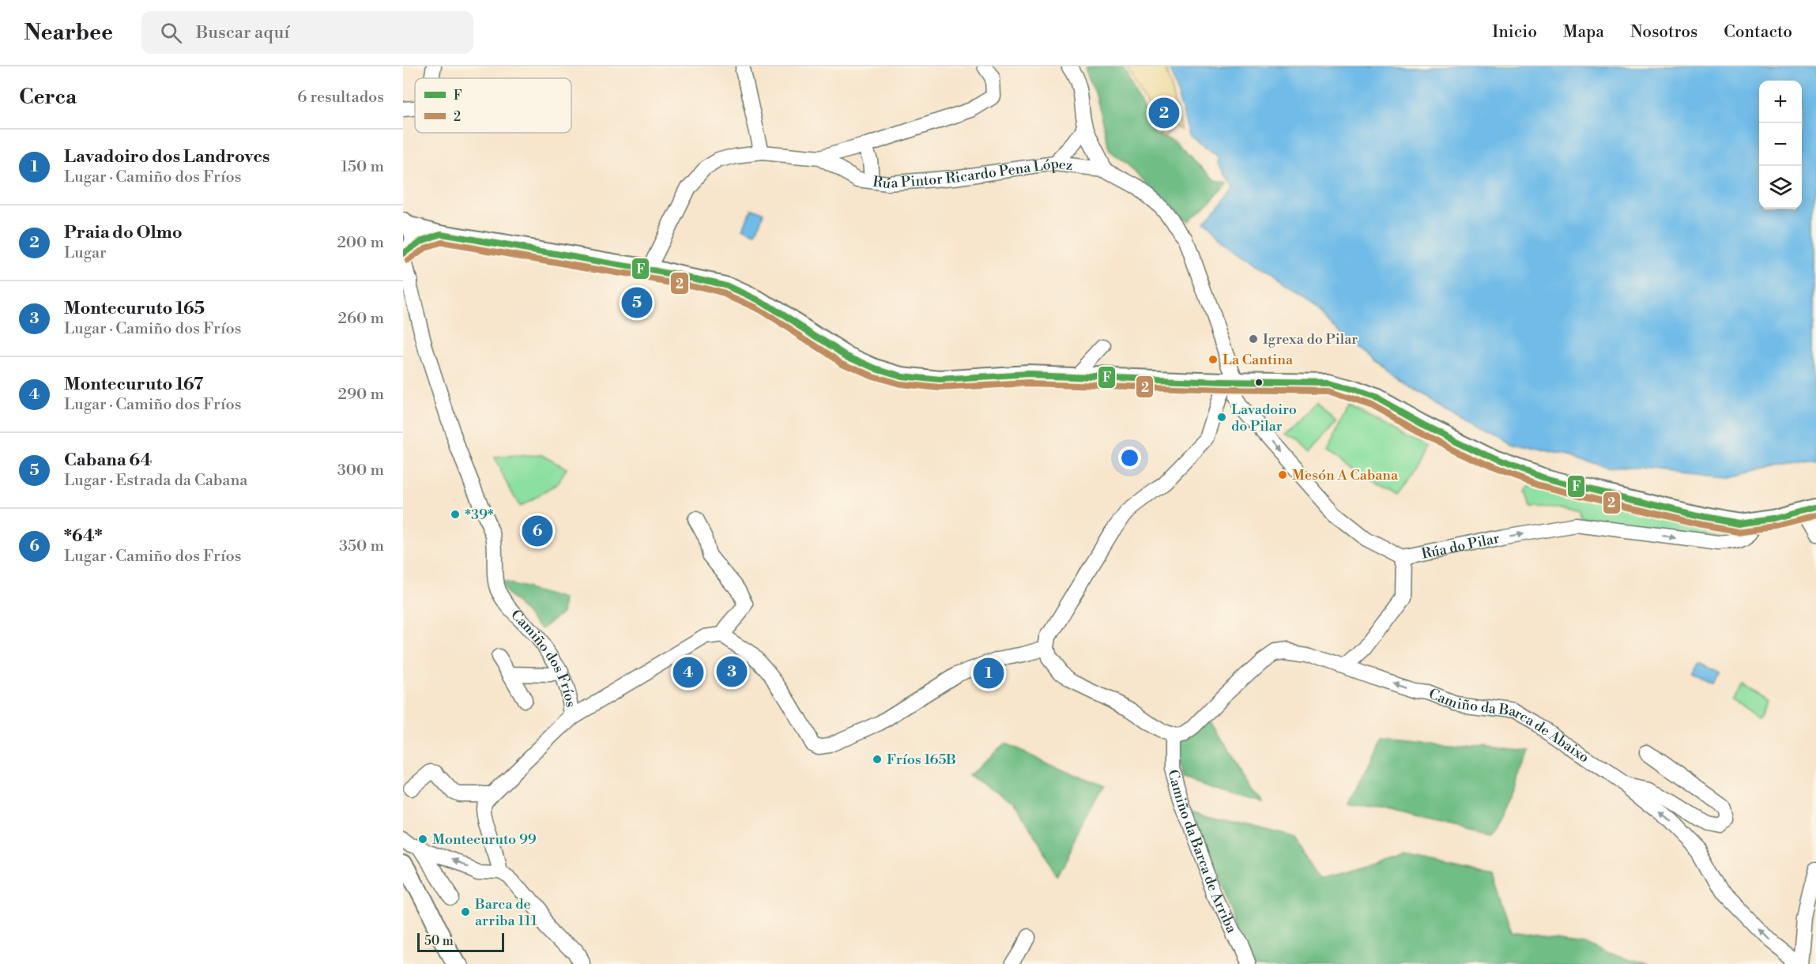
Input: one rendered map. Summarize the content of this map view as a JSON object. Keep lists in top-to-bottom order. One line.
{"streets":{"street":["Rúa Pintor Ricardo Pena López","Rúa do Pilar","Camiño dos Fríos","Camiño da Barca de Abaixo","Camiño da Barca de Arriba"]},"crossings":[["Rúa Pintor Ricardo Pena López","Rúa do Pilar"],["Camiño da Barca de Abaixo","Camiño da Barca de Arriba"]],"one_way":["Rúa do Pilar","Camiño da Barca de Abaixo"],"places":["Igrexa do Pilar","La Cantina","Lavadoiro do Pilar","Mesón A Cabana","*39*","Fríos 165B","Montecuruto 99","Barca de arriba 111"],"lines":["transit line F","transit line 2"],"legend":["F","2"],"scale_bar":"50 m","page":{"header":"Nearbee","search":"Buscar aquí","nav":["Inicio","Mapa","Nosotros","Contacto"],"heading":["Cerca","6 resultados"],"map_buttons":["+","−"],"pins":["2","5","6","3","4","1"],"list":[{"mark":"1","name":"Lavadoiro dos Landroves","note":"Lugar · Camiño dos Fríos","value":"150 m"},{"mark":"2","name":"Praia do Olmo","note":"Lugar","value":"200 m"},{"mark":"3","name":"Montecuruto 165","note":"Lugar · Camiño dos Fríos","value":"260 m"},{"mark":"4","name":"Montecuruto 167","note":"Lugar · Camiño dos Fríos","value":"290 m"},{"mark":"5","name":"Cabana 64","note":"Lugar · Estrada da Cabana","value":"300 m"},{"mark":"6","name":"*64*","note":"Lugar · Camiño dos Fríos","value":"350 m"}],"scale":"50 m"}}
